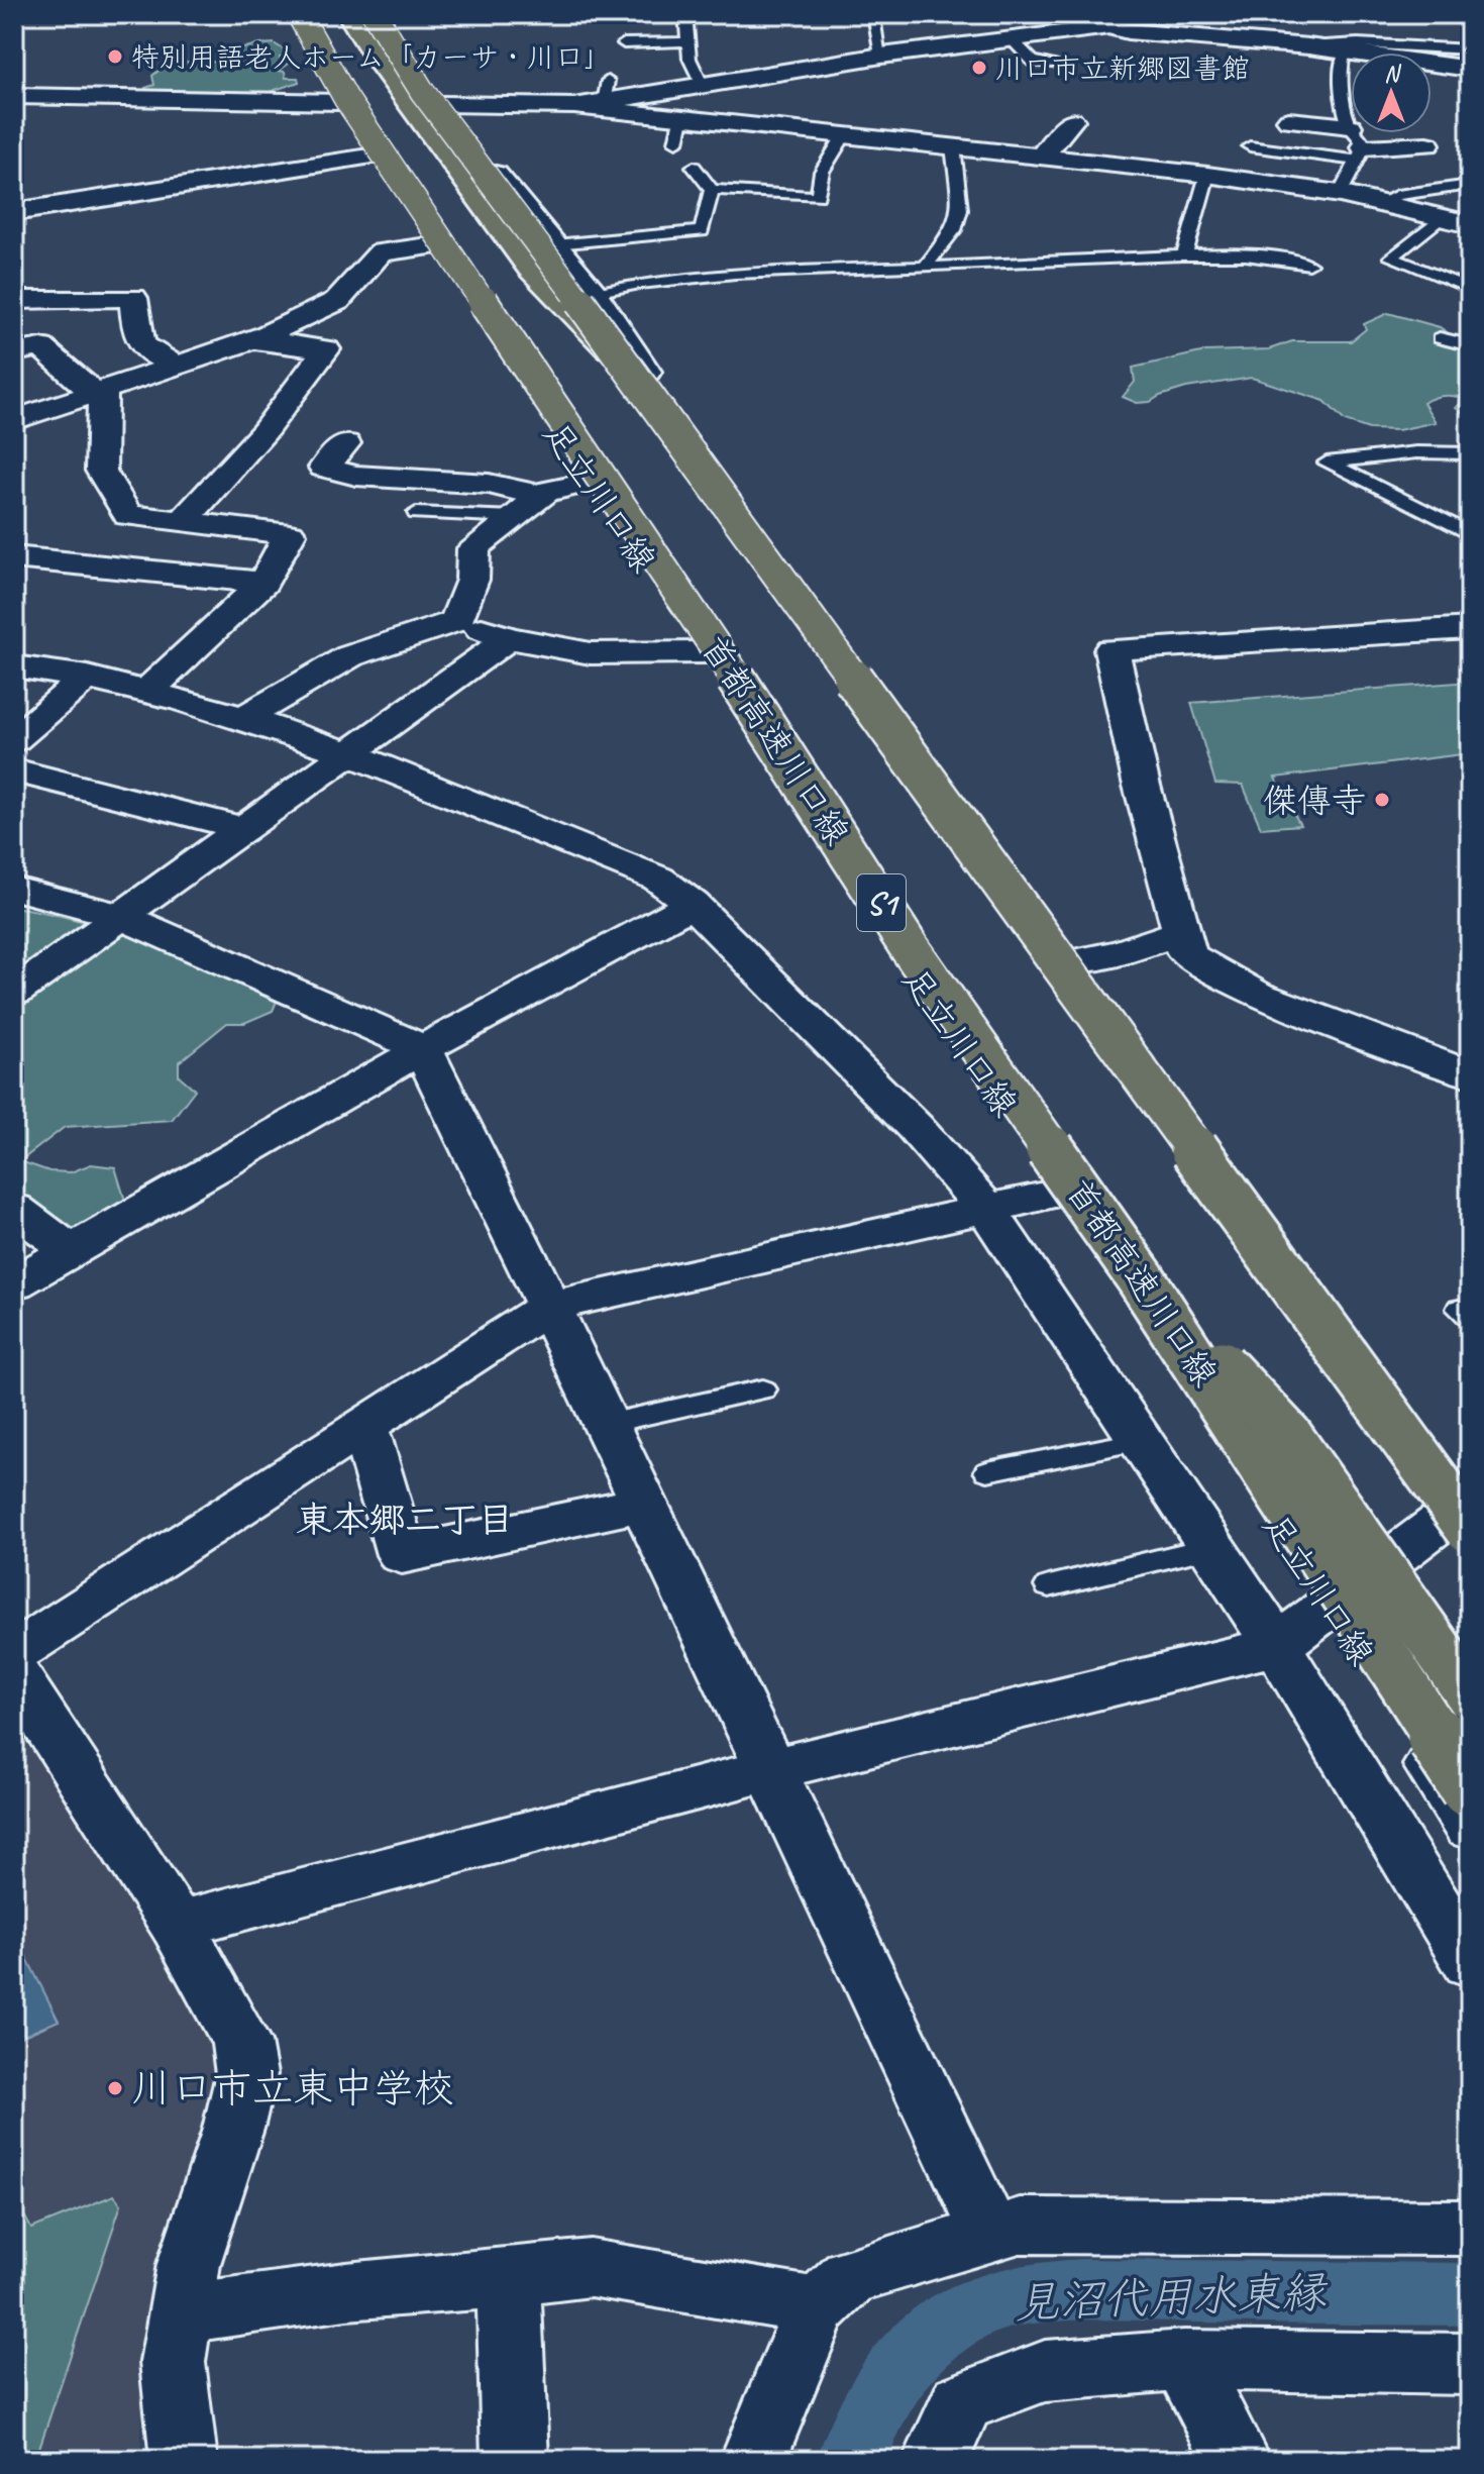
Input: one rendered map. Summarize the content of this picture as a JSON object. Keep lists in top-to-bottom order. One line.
{"streets":{"highway":["首都高速川口線","S1"],"street":["足立川口線"]},"districts":["東本郷二丁目"],"water":["見沼代用水東縁"],"places":["特別用語老人ホーム「カーサ・川口」","川口市立新郷図書館","傑傳寺","川口市立東中学校"],"north":"top"}
